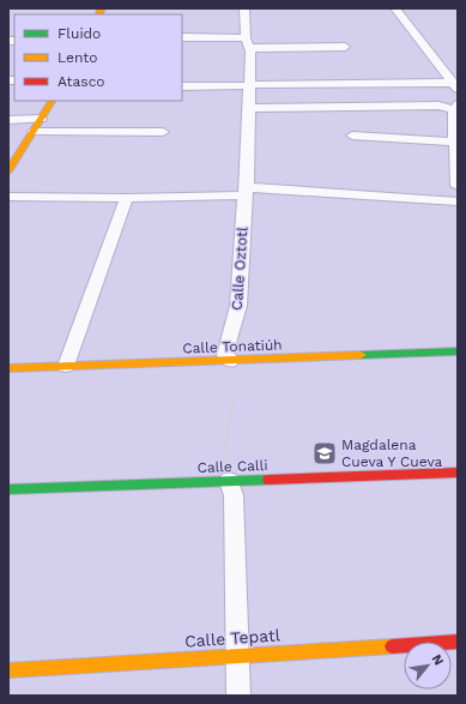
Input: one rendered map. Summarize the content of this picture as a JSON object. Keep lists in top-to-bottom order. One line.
{"streets":{"street":["Calle Oztotl","Calle Tonatiúh","Calle Calli","Calle Tepatl"]},"crossings":[["Calle Oztotl","Calle Tonatiúh"]],"places":{"school or university":["Magdalena Cueva Y Cueva"]},"legend":["Fluido","Lento","Atasco"],"north":"top right"}
